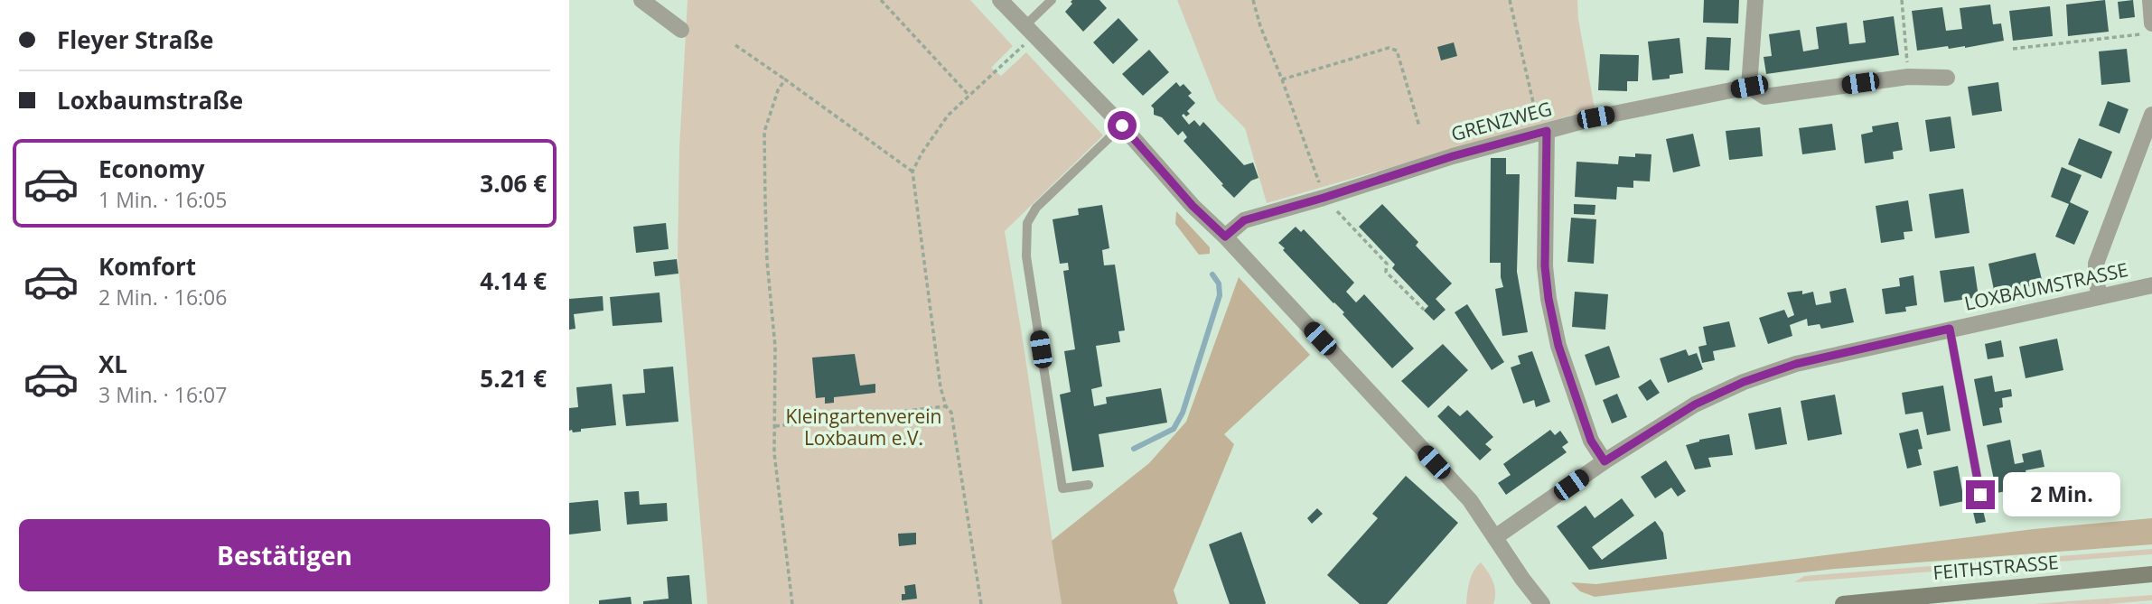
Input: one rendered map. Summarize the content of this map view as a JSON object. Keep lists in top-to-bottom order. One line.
{"streets":{"main road":["FEITHSTRASSE"],"street":["GRENZWEG","LOXBAUMSTRASSE"]},"parks":["Kleingartenverein Loxbaum e.V."],"page":{"banner":["Fleyer Straße","Loxbaumstraße"],"list":[{"name":"Economy","note":"1 Min. · 16:05","value":"3.06 €"},{"name":"Komfort","note":"2 Min. · 16:06","value":"4.14 €"},{"name":"XL","note":"3 Min. · 16:07","value":"5.21 €"}],"bubble":"2 Min.","buttons":"Bestätigen"}}
